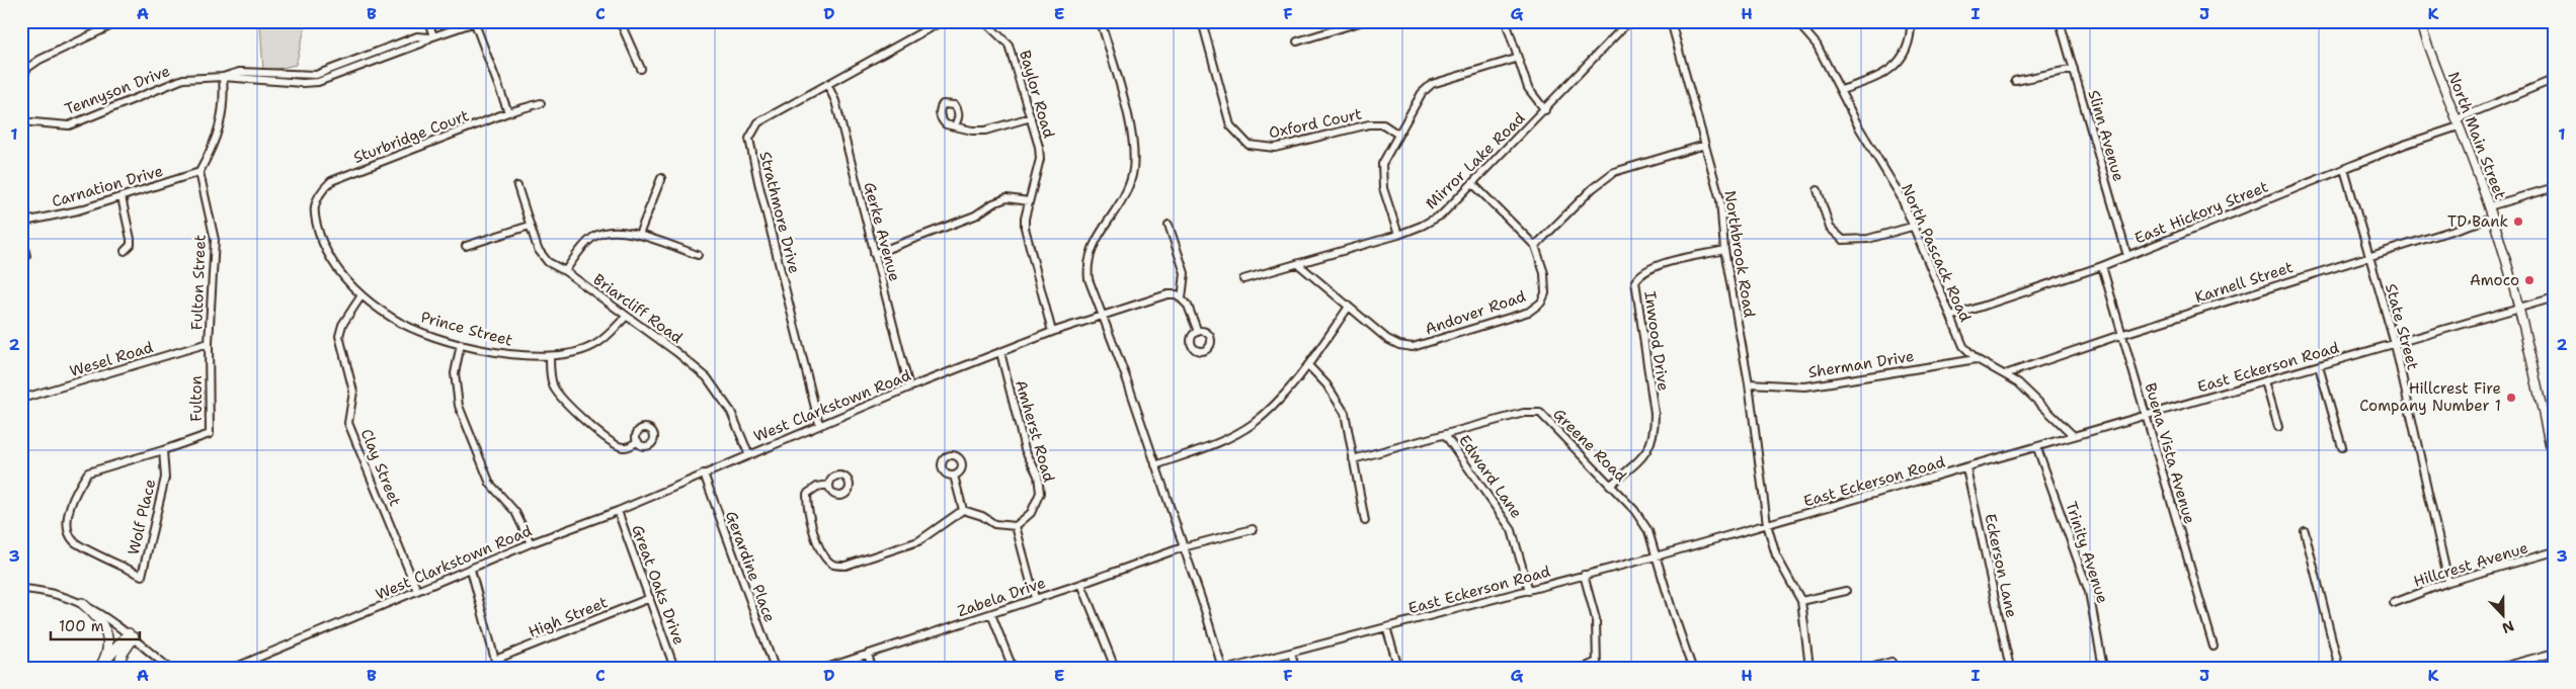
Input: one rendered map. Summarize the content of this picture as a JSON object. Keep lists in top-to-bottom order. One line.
{"streets":{"main road":["North Main Street"],"street":["Tennyson Drive","Baylor Road","Oxford Court","Slinn Avenue","Sturbridge Court","Mirror Lake Road","Carnation Drive","Strathmore Drive","East Hickory Street","Gerke Avenue","North Pascack Road","Northbrook Road","Fulton Street","Karnell Street","Briarcliff Road","Andover Road","State Street","Prince Street","Inwood Drive","Wesel Road","Sherman Drive","East Eckerson Road","Fulton","West Clarkstown Road","Amherst Road","Greene Road","Buena Vista Avenue","Clay Street","Edward Lane","Wolf Place","Trinity Avenue","Hillcrest Avenue","Eckerson Lane","Gerardine Place","Great Oaks Drive","Zabela Drive","High Street"]},"crossings":[["Baylor Road","West Clarkstown Road"],["Slinn Avenue","East Hickory Street"],["North Main Street","East Hickory Street"],["North Main Street","Karnell Street"],["North Main Street","East Eckerson Road"],["Sturbridge Court","Prince Street"],["Mirror Lake Road","Andover Road"],["Carnation Drive","Fulton Street"],["Strathmore Drive","Gerke Avenue"],["Strathmore Drive","West Clarkstown Road"],["East Hickory Street","North Pascack Road"],["East Hickory Street","State Street"],["East Hickory Street","Buena Vista Avenue"],["Gerke Avenue","West Clarkstown Road"],["North Pascack Road","Karnell Street"],["North Pascack Road","Sherman Drive"],["North Pascack Road","East Eckerson Road"],["Northbrook Road","Inwood Drive"],["Northbrook Road","Sherman Drive"],["Northbrook Road","East Eckerson Road"],["Fulton Street","Wesel Road"],["Fulton Street","Fulton"],["Karnell Street","State Street"],["Karnell Street","Buena Vista Avenue"],["Briarcliff Road","Prince Street"],["Briarcliff Road","West Clarkstown Road"],["State Street","East Eckerson Road"],["State Street","Hillcrest Avenue"],["Prince Street","Clay Street"],["Inwood Drive","Greene Road"],["Wesel Road","Fulton"],["East Eckerson Road","Greene Road"],["East Eckerson Road","Buena Vista Avenue"],["East Eckerson Road","Edward Lane"],["East Eckerson Road","Trinity Avenue"],["East Eckerson Road","Eckerson Lane"],["Fulton","Wolf Place"],["West Clarkstown Road","Amherst Road"],["West Clarkstown Road","Clay Street"],["West Clarkstown Road","Gerardine Place"],["West Clarkstown Road","Great Oaks Drive"],["Greene Road","Edward Lane"],["Great Oaks Drive","High Street"]],"places":["TD Bank","Amoco","Hillcrest Fire Company Number 1"],"scale_bar":"100 m","north":"bottom","grid":{"columns":["A","B","C","D","E","F","G","H","I","J","K"],"rows":["1","2","3"]}}
